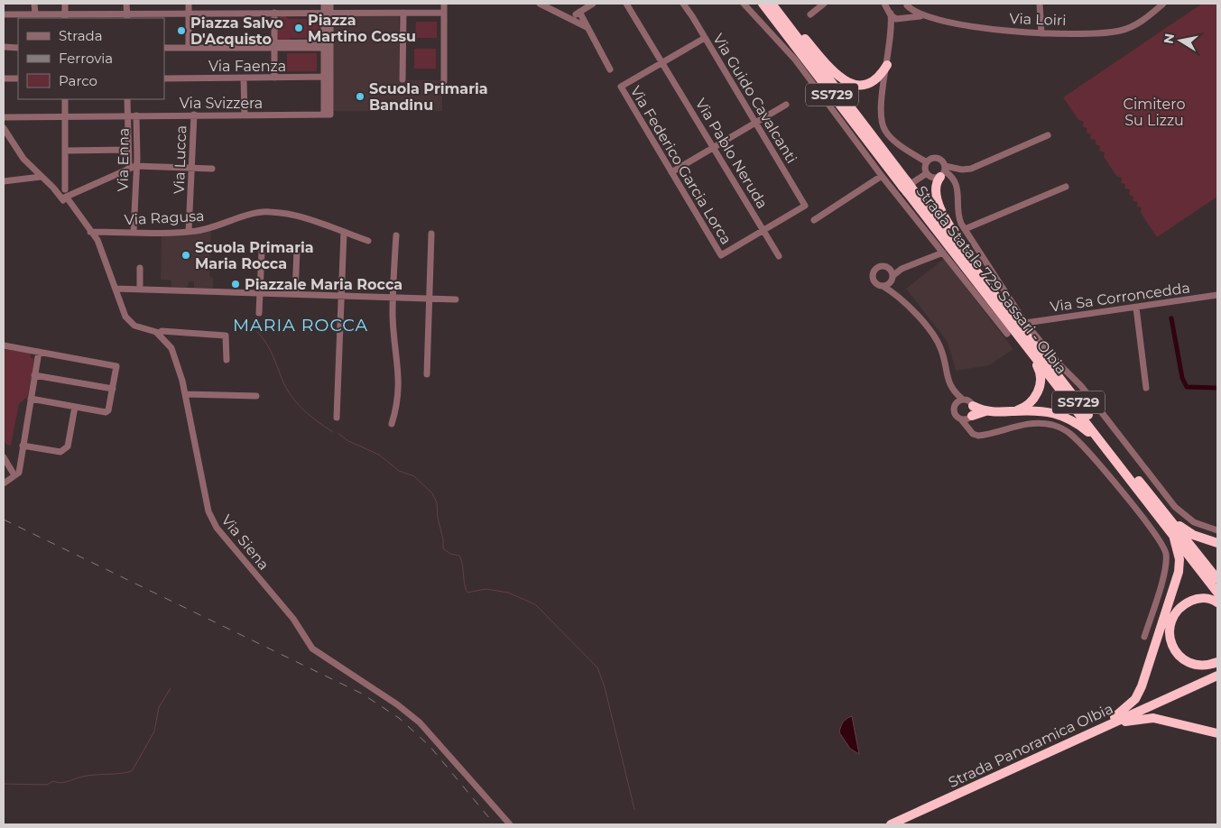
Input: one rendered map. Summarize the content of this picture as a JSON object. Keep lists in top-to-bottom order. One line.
{"streets":{"highway":["SS729","Strada Statale 729 Sassari - Olbia","Strada Panoramica Olbia"],"street":["Via Loiri","Via Faenza","Via Guido Cavalcanti","Via Svizzera","Via Pablo Neruda","Via Enna","Via Lucca","Via Federico Garcia Lorca","Via Ragusa","Via Sa Corroncedda","Via Siena"]},"crossings":[["Via Faenza","Via Svizzera"],["Via Guido Cavalcanti","Via Pablo Neruda"],["Via Guido Cavalcanti","Via Federico Garcia Lorca"],["Via Svizzera","Via Enna"],["Via Svizzera","Via Lucca"],["Via Pablo Neruda","Via Federico Garcia Lorca"],["Via Enna","Via Ragusa"],["Via Lucca","Via Ragusa"],["Via Ragusa","Via Siena"]],"districts":["MARIA ROCCA"],"parks":["Cimitero Su Lizzu"],"places":["Piazza Martino Cossu","Piazza Salvo D'Acquisto","Scuola Primaria Bandinu","Scuola Primaria Maria Rocca","Piazzale Maria Rocca"],"legend":["Strada","Ferrovia","Parco"],"north":"left"}
